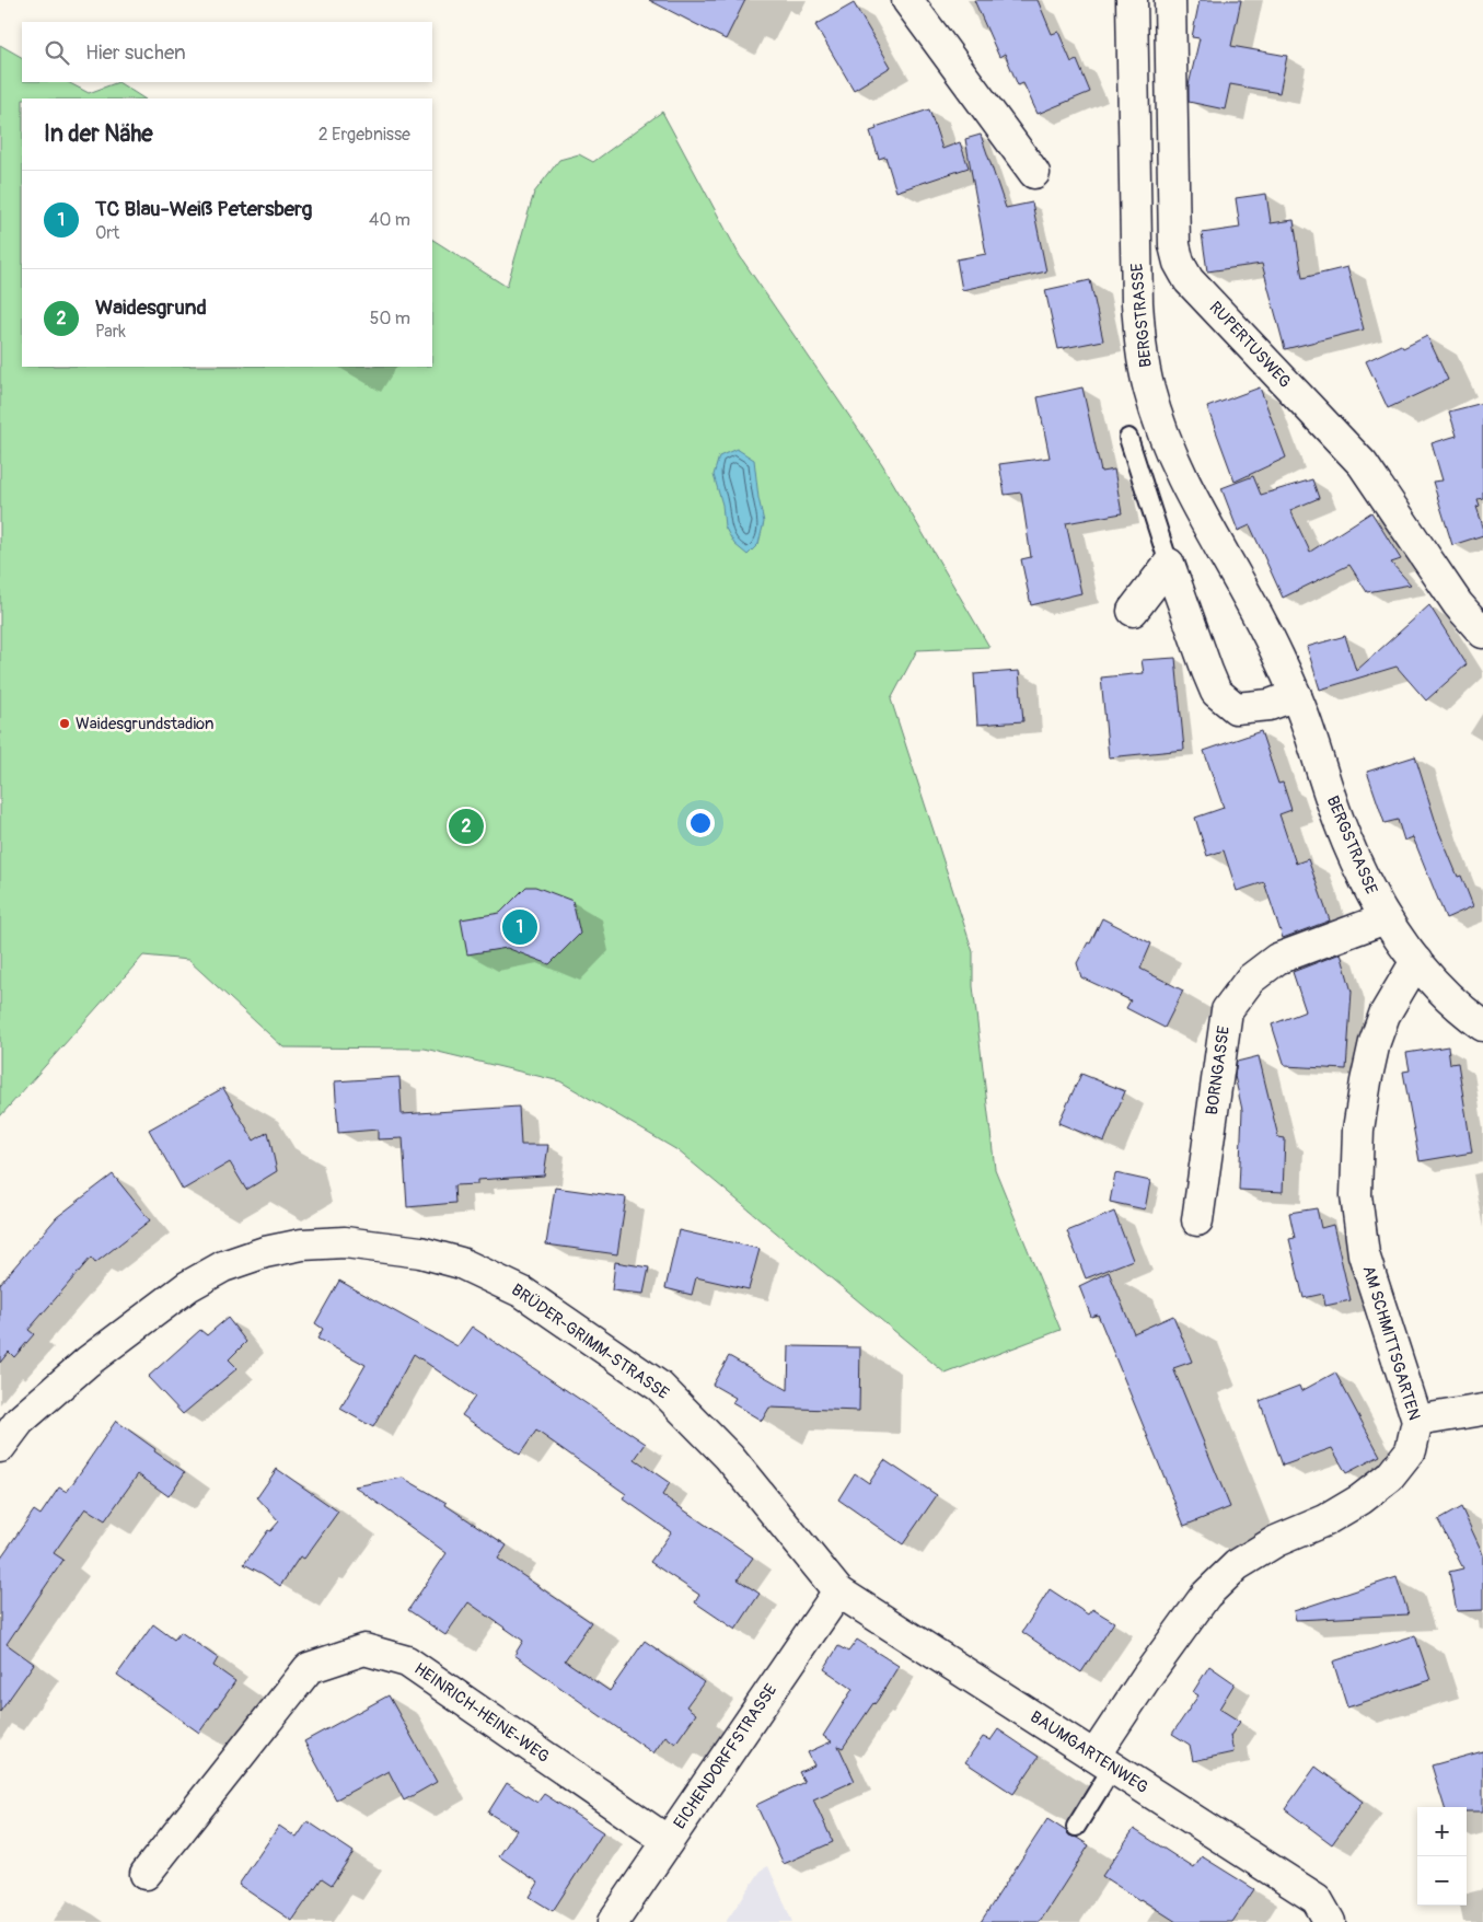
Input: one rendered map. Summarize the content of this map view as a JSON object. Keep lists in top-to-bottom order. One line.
{"streets":{"street":["BERGSTRASSE","RUPERTUSWEG","BORNGASSE","BRÜDER-GRIMM-STRASSE","AM SCHMITTSGARTEN","HEINRICH-HEINE-WEG","BAUMGARTENWEG","EICHENDORFFSTRASSE"]},"crossings":[["BERGSTRASSE","BORNGASSE"],["BERGSTRASSE","AM SCHMITTSGARTEN"],["BRÜDER-GRIMM-STRASSE","BAUMGARTENWEG"],["BRÜDER-GRIMM-STRASSE","EICHENDORFFSTRASSE"],["AM SCHMITTSGARTEN","BAUMGARTENWEG"],["HEINRICH-HEINE-WEG","EICHENDORFFSTRASSE"],["BAUMGARTENWEG","EICHENDORFFSTRASSE"]],"places":["Waidesgrundstadion"],"page":{"search":"Hier suchen","heading":["In der Nähe","2 Ergebnisse"],"list":[{"mark":"1","name":"TC Blau-Weiß Petersberg","note":"Ort","value":"40 m"},{"mark":"2","name":"Waidesgrund","note":"Park","value":"50 m"}],"pins":["2","1"],"map_buttons":["+","−"]}}
